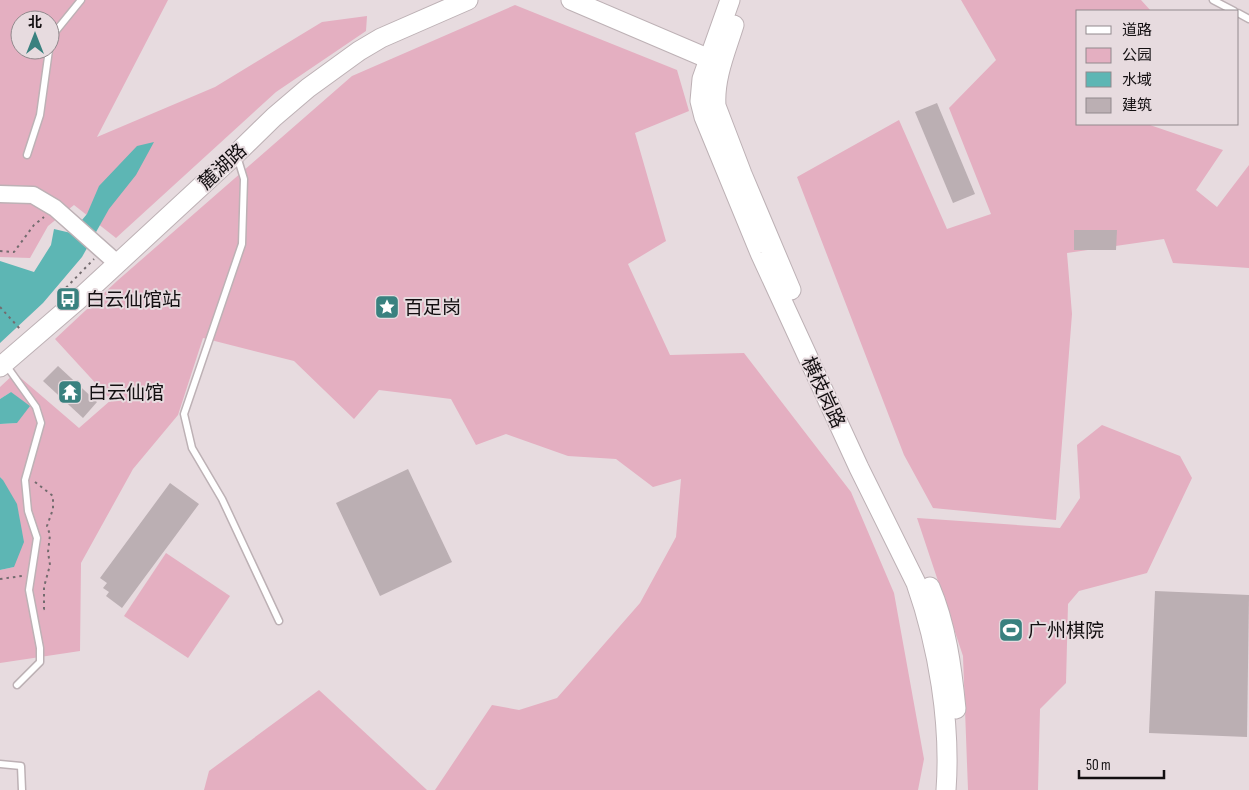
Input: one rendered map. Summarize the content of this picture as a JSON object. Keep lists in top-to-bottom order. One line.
{"streets":{"main road":["麓湖路","横枝岗路"]},"places":{"bus stop":["白云仙馆站"],"place":["百足岗"],"temple":["白云仙馆"],"sports":["广州棋院"]},"legend":["道路","公园","水域","建筑"],"scale_bar":"50 m","north":"top"}
